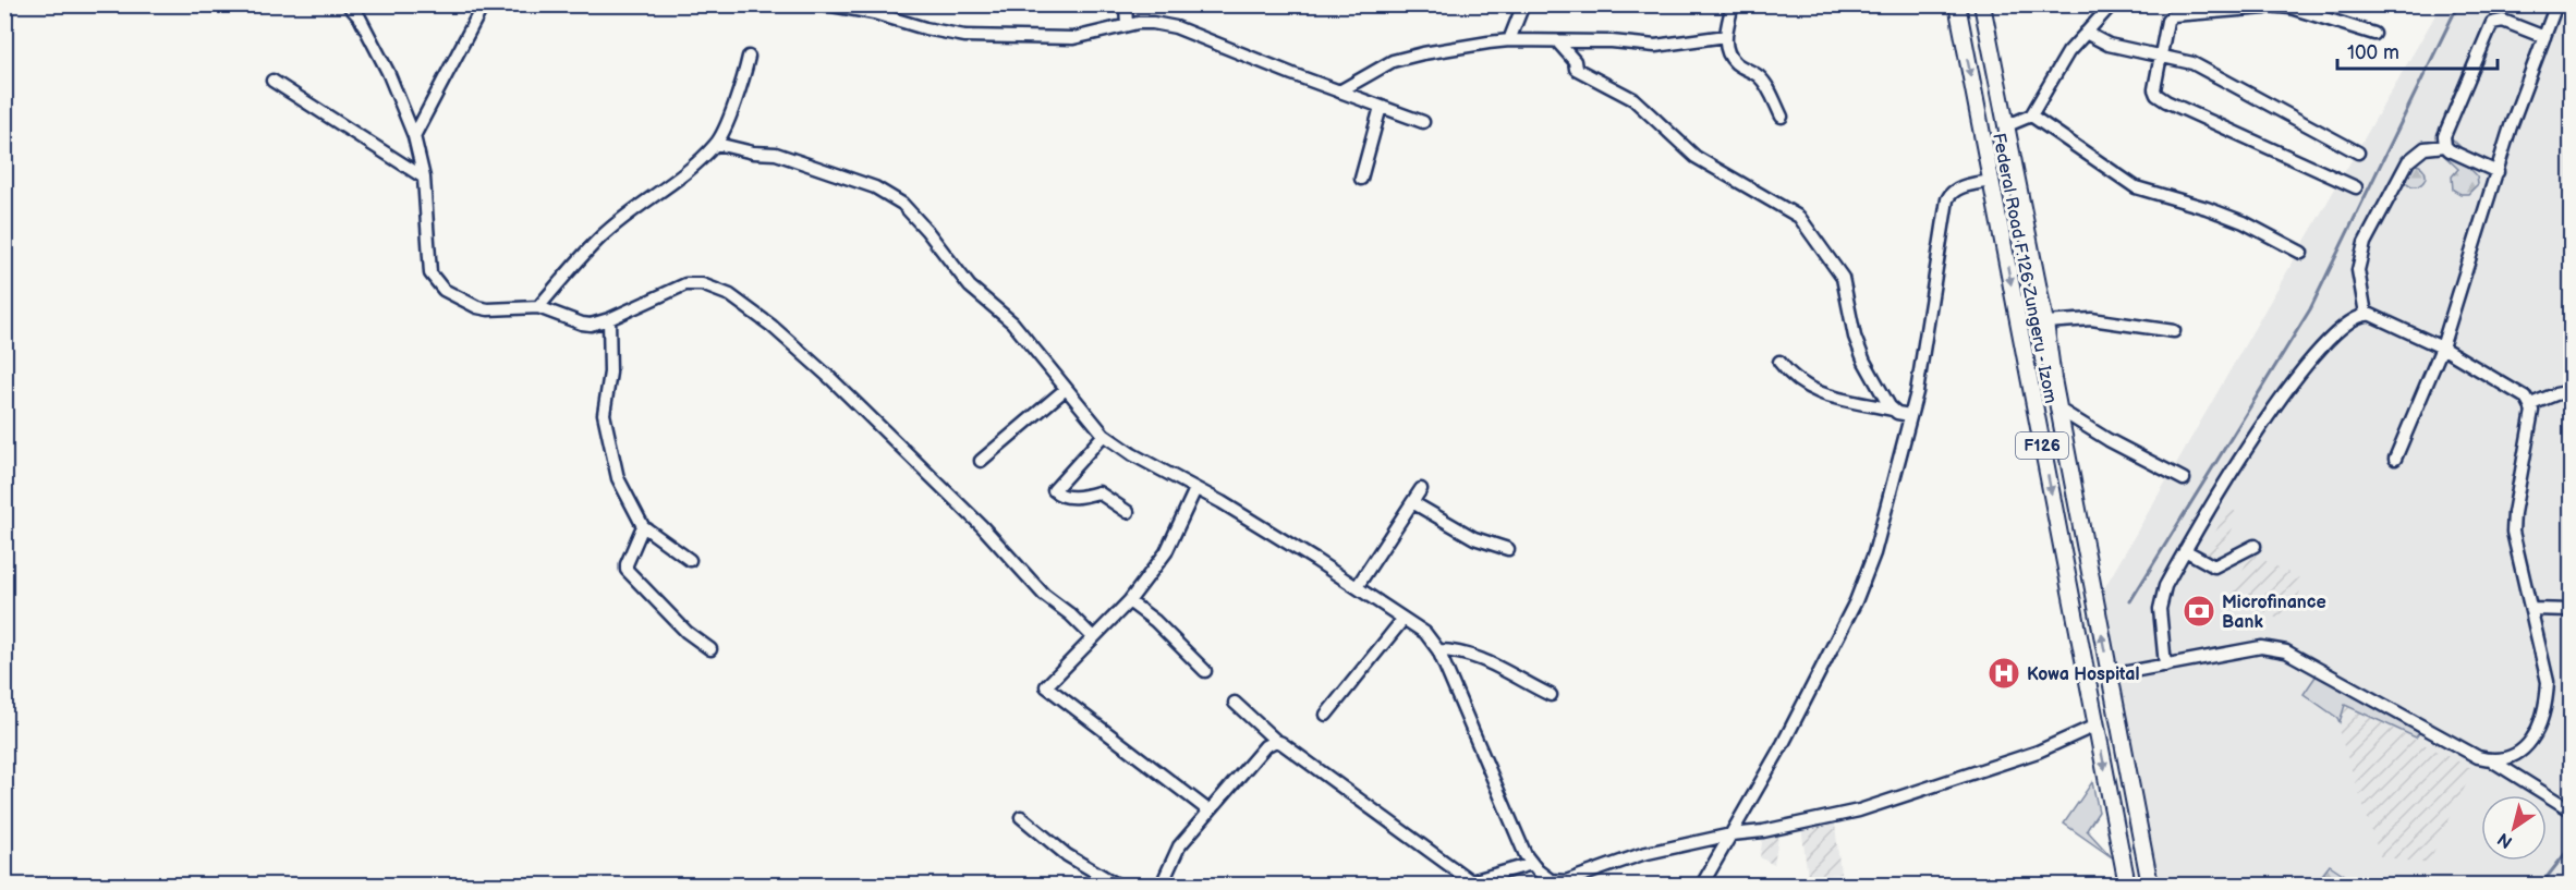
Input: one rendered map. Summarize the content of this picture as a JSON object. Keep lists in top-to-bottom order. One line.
{"streets":{"main road":["Federal Road F.126 Zungeru - Izom","F126"]},"places":{"bank":["Microfinance Bank"],"hospital":["Kowa Hospital"]},"scale_bar":"100 m","north":"bottom left"}
